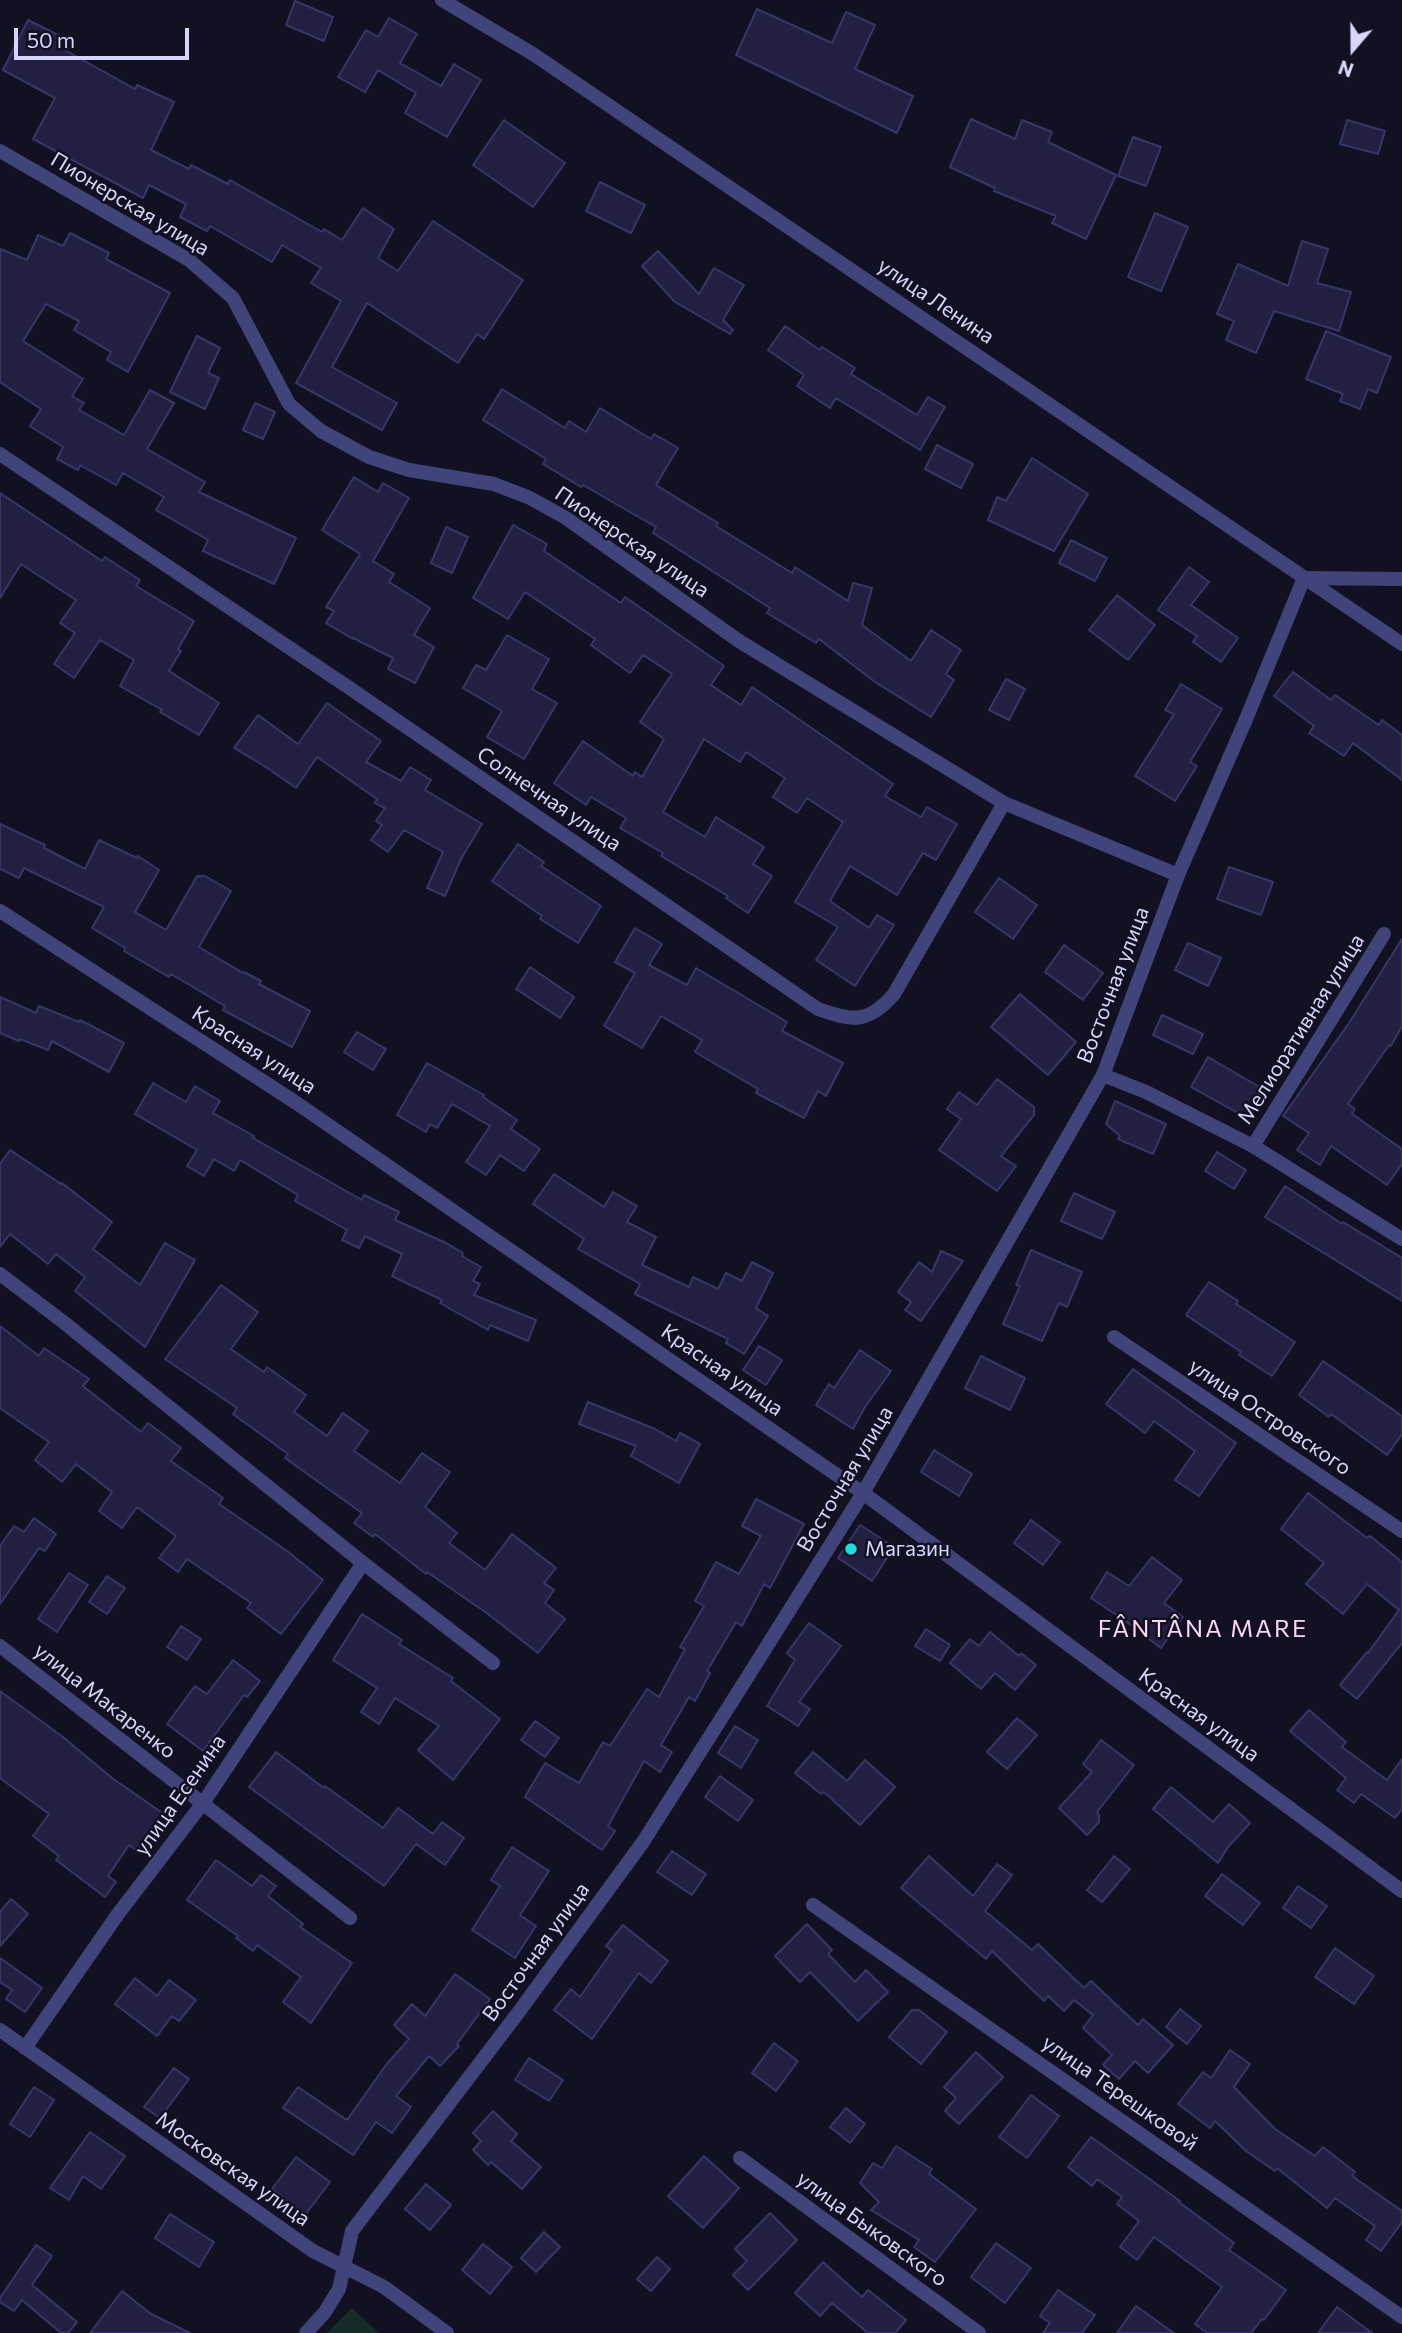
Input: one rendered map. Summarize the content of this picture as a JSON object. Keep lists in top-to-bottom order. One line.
{"streets":{"street":["Пионерская улица","улица Ленина","Солнечная улица","Восточная улица","Мелиоративная улица","Красная улица","улица Островского","улица Макаренко","улица Есенина","улица Терешковой","Московская улица","улица Быковского"]},"crossings":[["Пионерская улица","Солнечная улица"],["Пионерская улица","Восточная улица"],["улица Ленина","Восточная улица"],["Восточная улица","Мелиоративная улица"],["Восточная улица","Красная улица"],["Восточная улица","Московская улица"],["улица Макаренко","улица Есенина"],["улица Есенина","Московская улица"]],"districts":["FÂNTÂNA MARE"],"places":["Магазин"],"scale_bar":"50 m","north":"bottom"}
